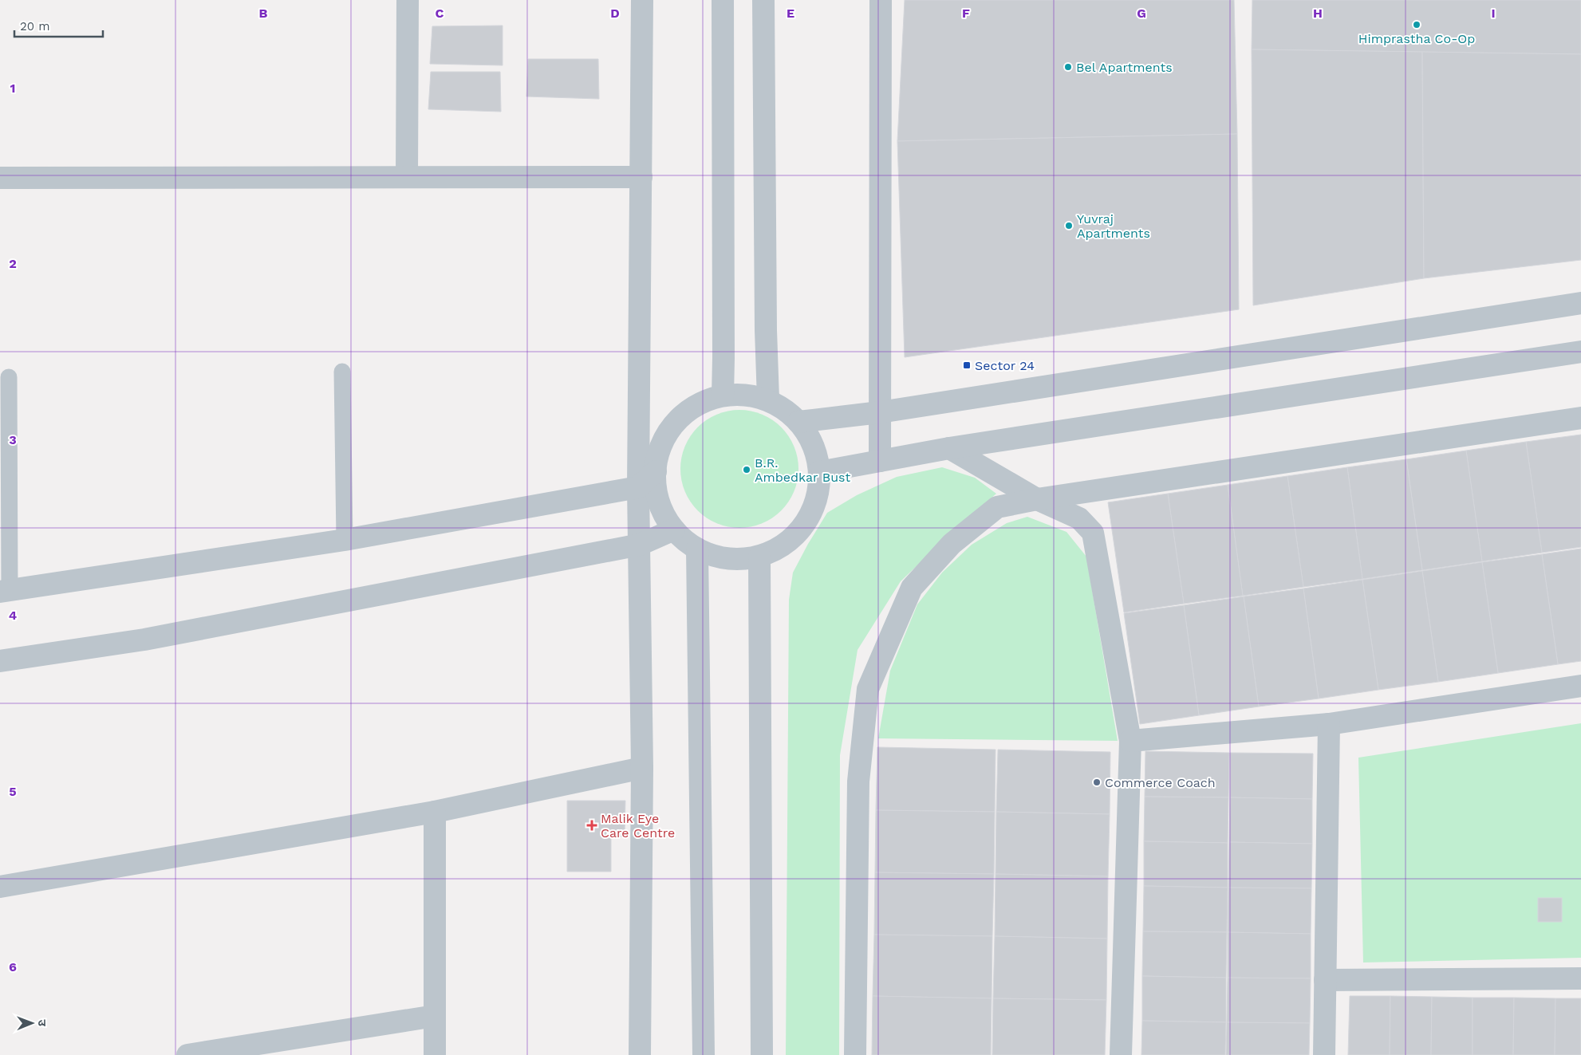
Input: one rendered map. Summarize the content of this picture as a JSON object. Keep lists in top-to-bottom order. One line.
{"places":{"other":["Himprastha Co-Op","Bel Apartments","Yuvraj Apartments","B.R. Ambedkar Bust","Commerce Coach"],"transit":["Sector 24"],"health":["Malik Eye Care Centre"]},"scale_bar":"20 m","north":"right","grid":{"columns":["B","C","D","E","F","G","H","I"],"rows":["1","2","3","4","5","6"]}}
